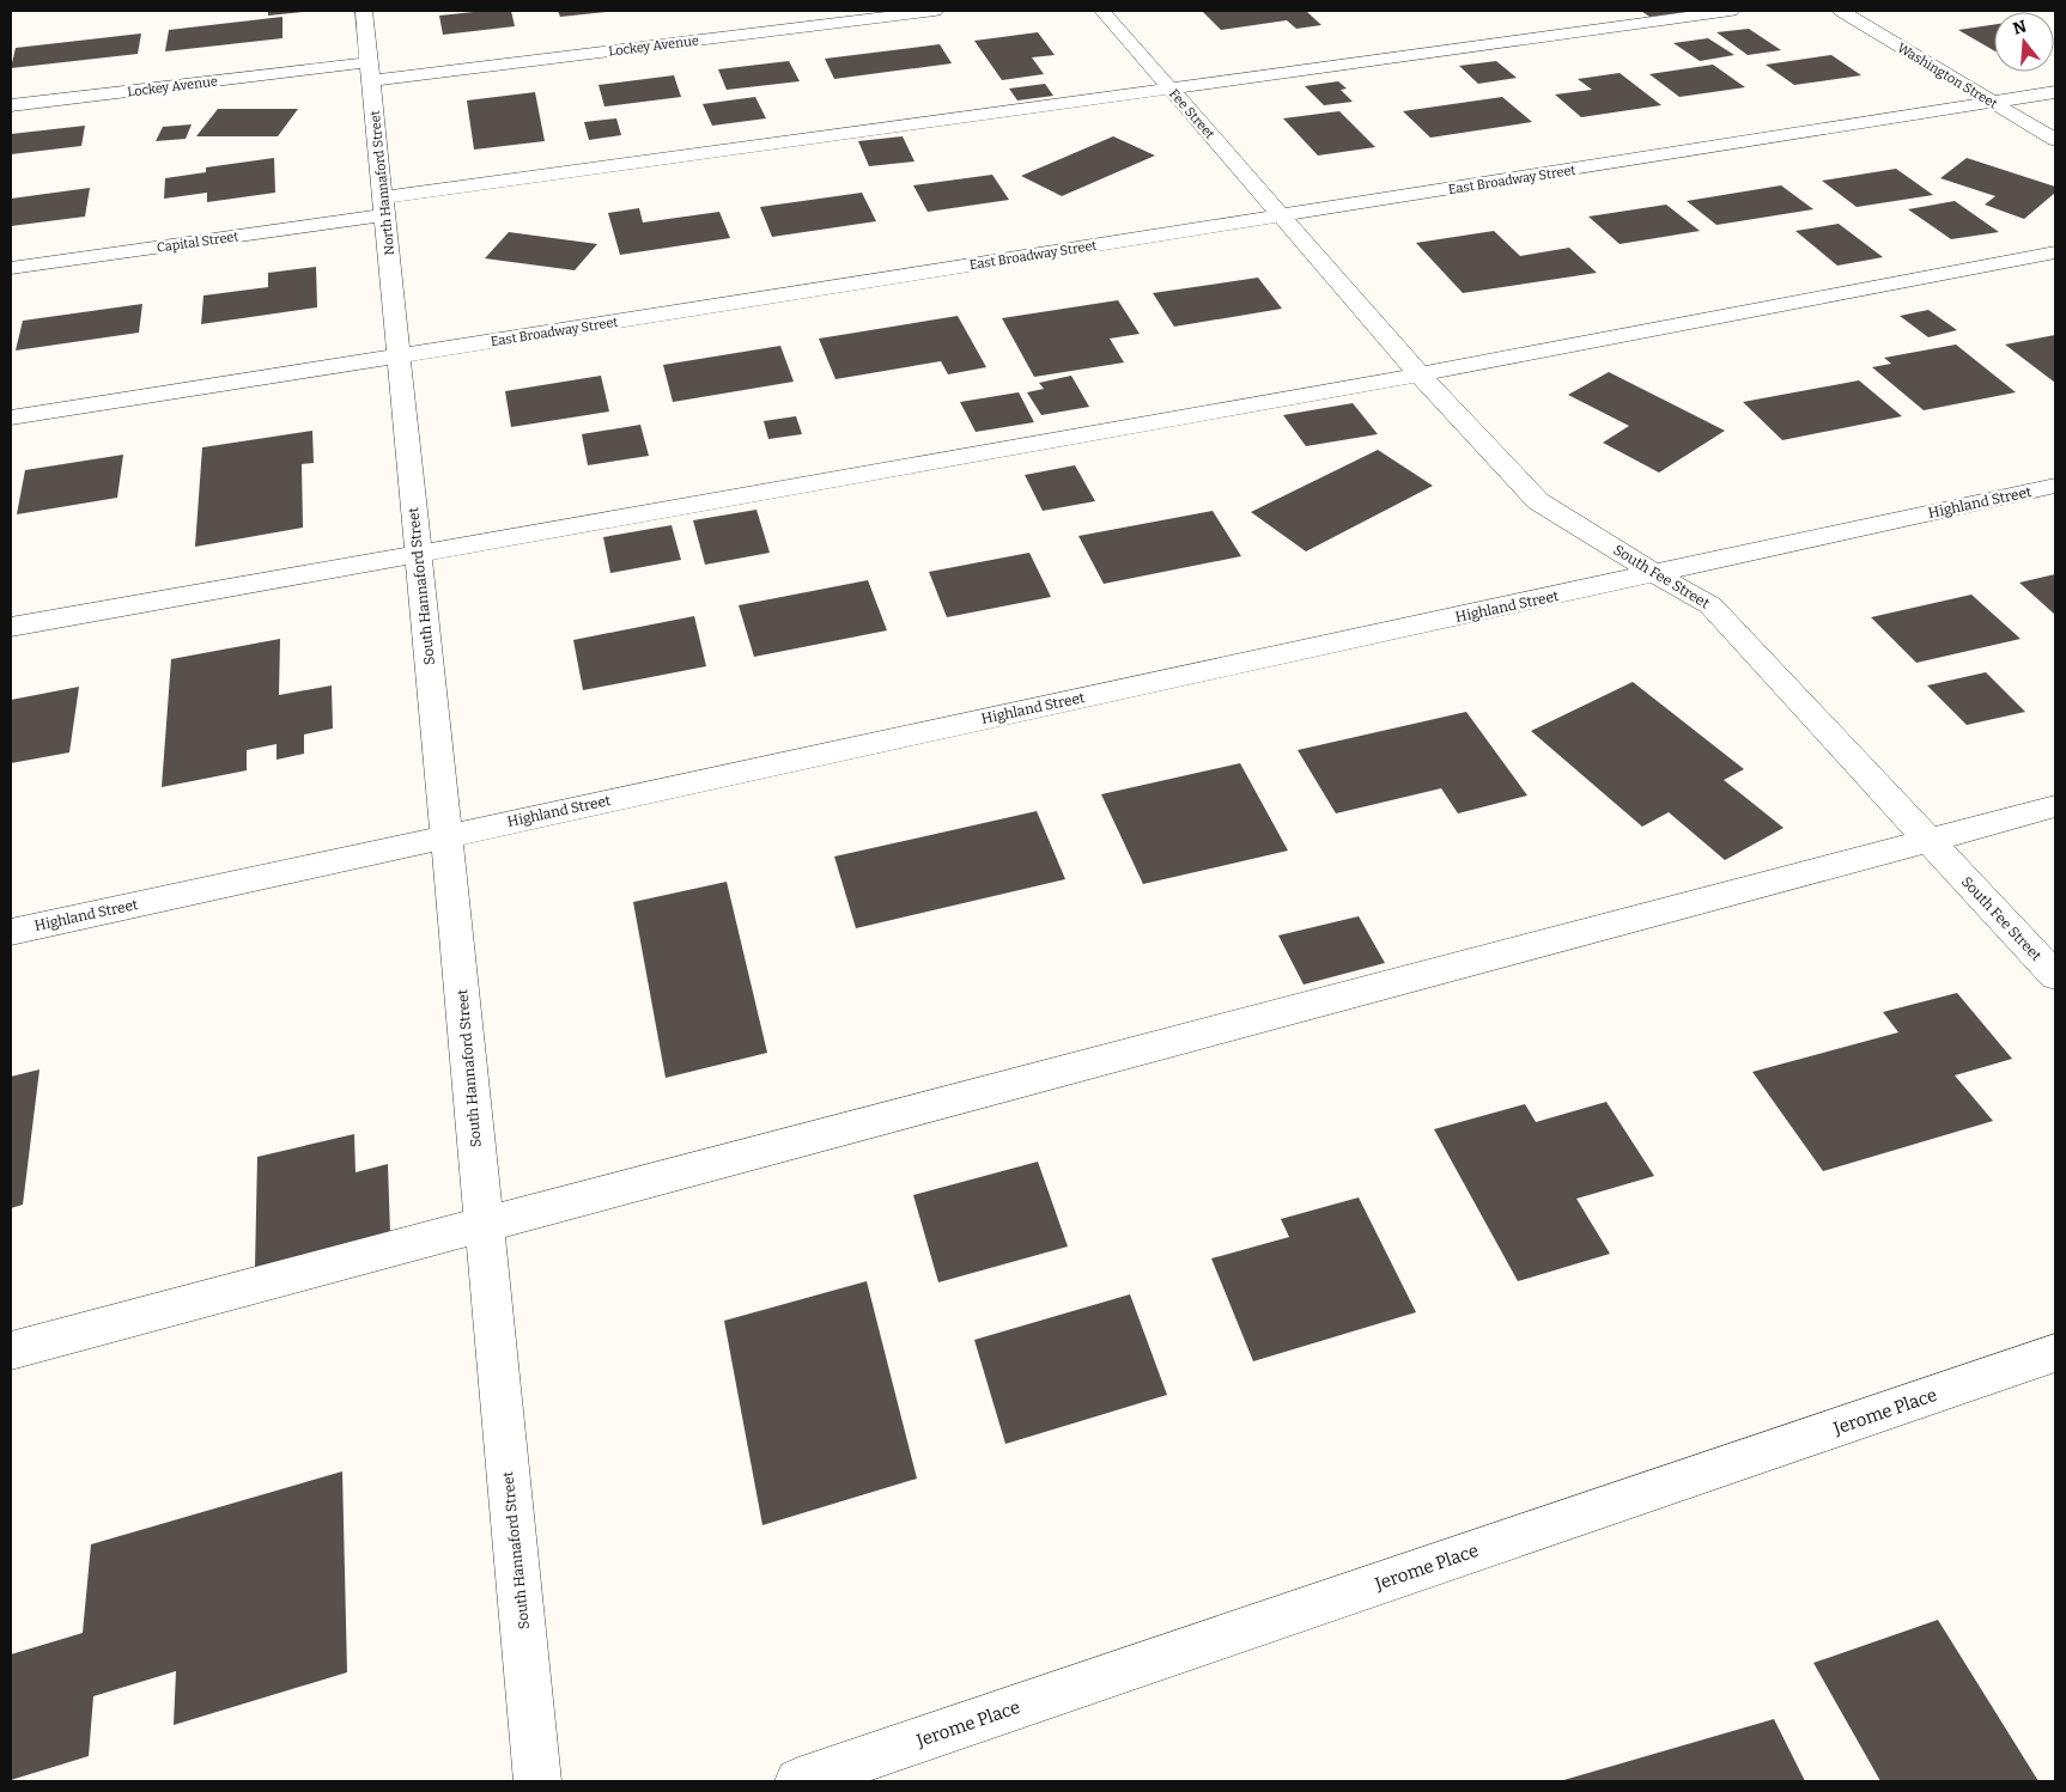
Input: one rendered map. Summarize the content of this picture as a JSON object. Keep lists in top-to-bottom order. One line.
{"streets":{"street":["Lockey Avenue","Washington Street","Fee Street","East Broadway Street","North Hannaford Street","Capital Street","Highland Street","South Fee Street","South Hannaford Street","Jerome Place"]},"crossings":[["Lockey Avenue","North Hannaford Street"],["Washington Street","East Broadway Street"],["Fee Street","East Broadway Street"],["Fee Street","Capital Street"],["Fee Street","South Fee Street"],["East Broadway Street","North Hannaford Street"],["East Broadway Street","South Fee Street"],["East Broadway Street","South Hannaford Street"],["North Hannaford Street","Capital Street"],["North Hannaford Street","South Hannaford Street"],["Highland Street","South Fee Street"],["Highland Street","South Hannaford Street"]],"north":"top"}
